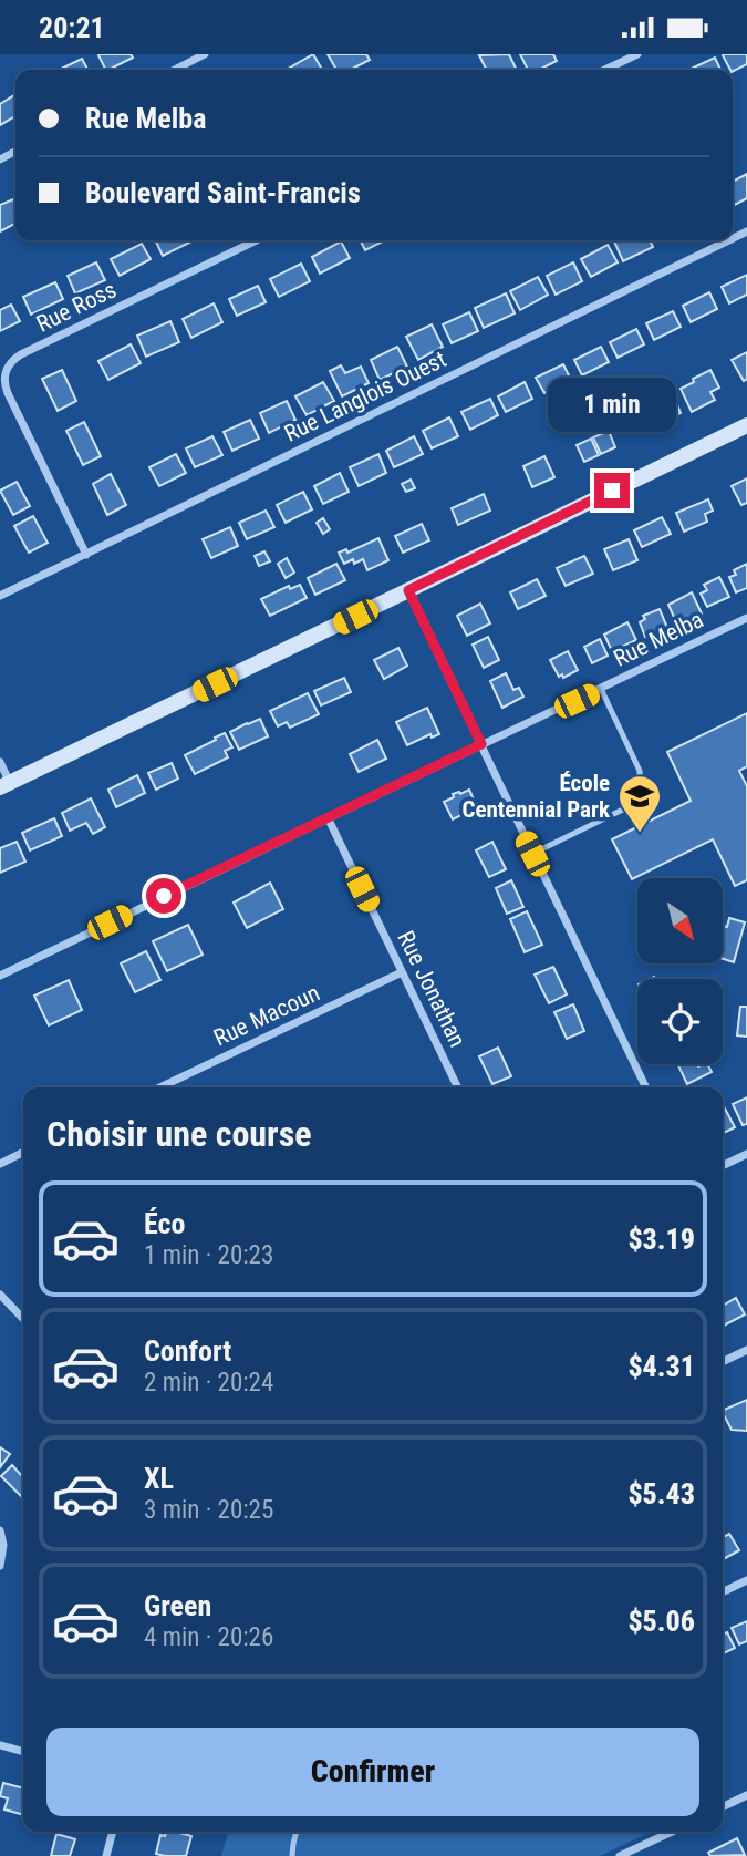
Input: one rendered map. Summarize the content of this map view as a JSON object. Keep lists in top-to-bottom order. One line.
{"streets":{"street":["Rue Ross","Rue Langlois Ouest","Rue Melba","Rue Jonathan","Rue Macoun"]},"crossings":[["Rue Ross","Rue Langlois Ouest"],["Rue Melba","Rue Jonathan"],["Rue Jonathan","Rue Macoun"]],"places":{"school or university":["École Centennial Park"]},"north":"bottom right","page":{"status":"20:21","banner":["Rue Melba","Boulevard Saint-Francis"],"bubble":"1 min","heading":"Choisir une course","list":[{"name":"Éco","note":"1 min · 20:23","value":"$3.19"},{"name":"Confort","note":"2 min · 20:24","value":"$4.31"},{"name":"XL","note":"3 min · 20:25","value":"$5.43"},{"name":"Green","note":"4 min · 20:26","value":"$5.06"}],"buttons":"Confirmer"}}
